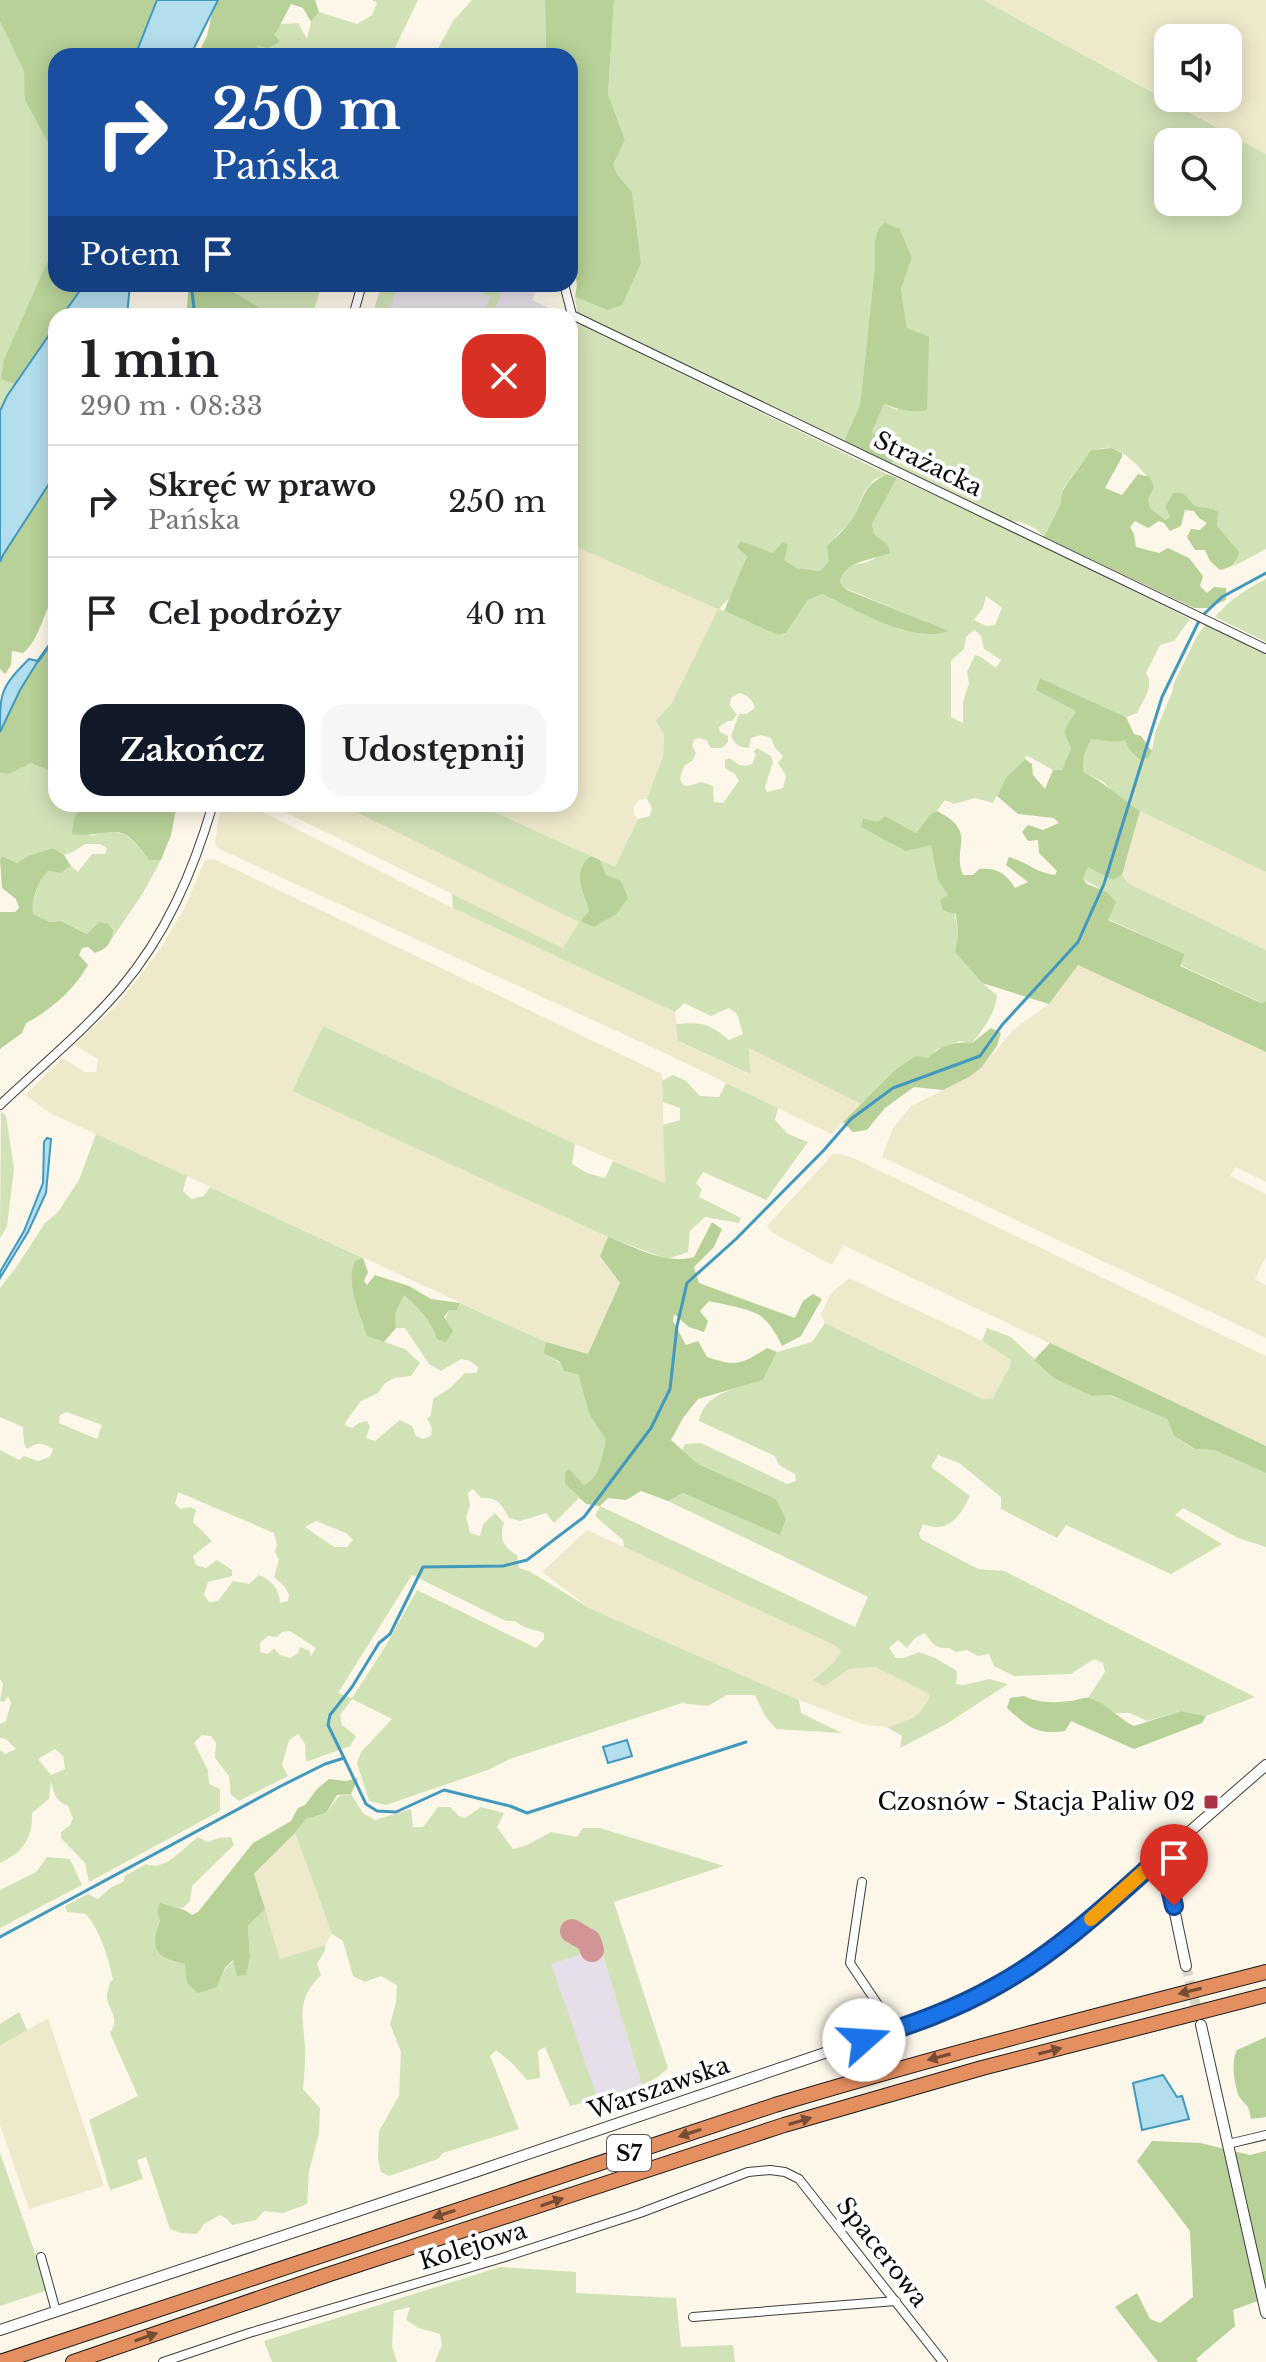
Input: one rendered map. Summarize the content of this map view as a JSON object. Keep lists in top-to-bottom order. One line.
{"streets":{"highway":["S7"],"street":["Strażacka","Warszawska","Kolejowa","Spacerowa"]},"crossings":[["Kolejowa","Spacerowa"]],"places":{"transit":["Czosnów - Stacja Paliw 02"]},"page":{"turn":["250 m","Pańska"],"then":"Potem","heading":["1 min","290 m · 08:33"],"list":[{"name":"Skręć w prawo","note":"Pańska","value":"250 m"},{"name":"Cel podróży","value":"40 m"}],"buttons":["Zakończ","Udostępnij"]}}
